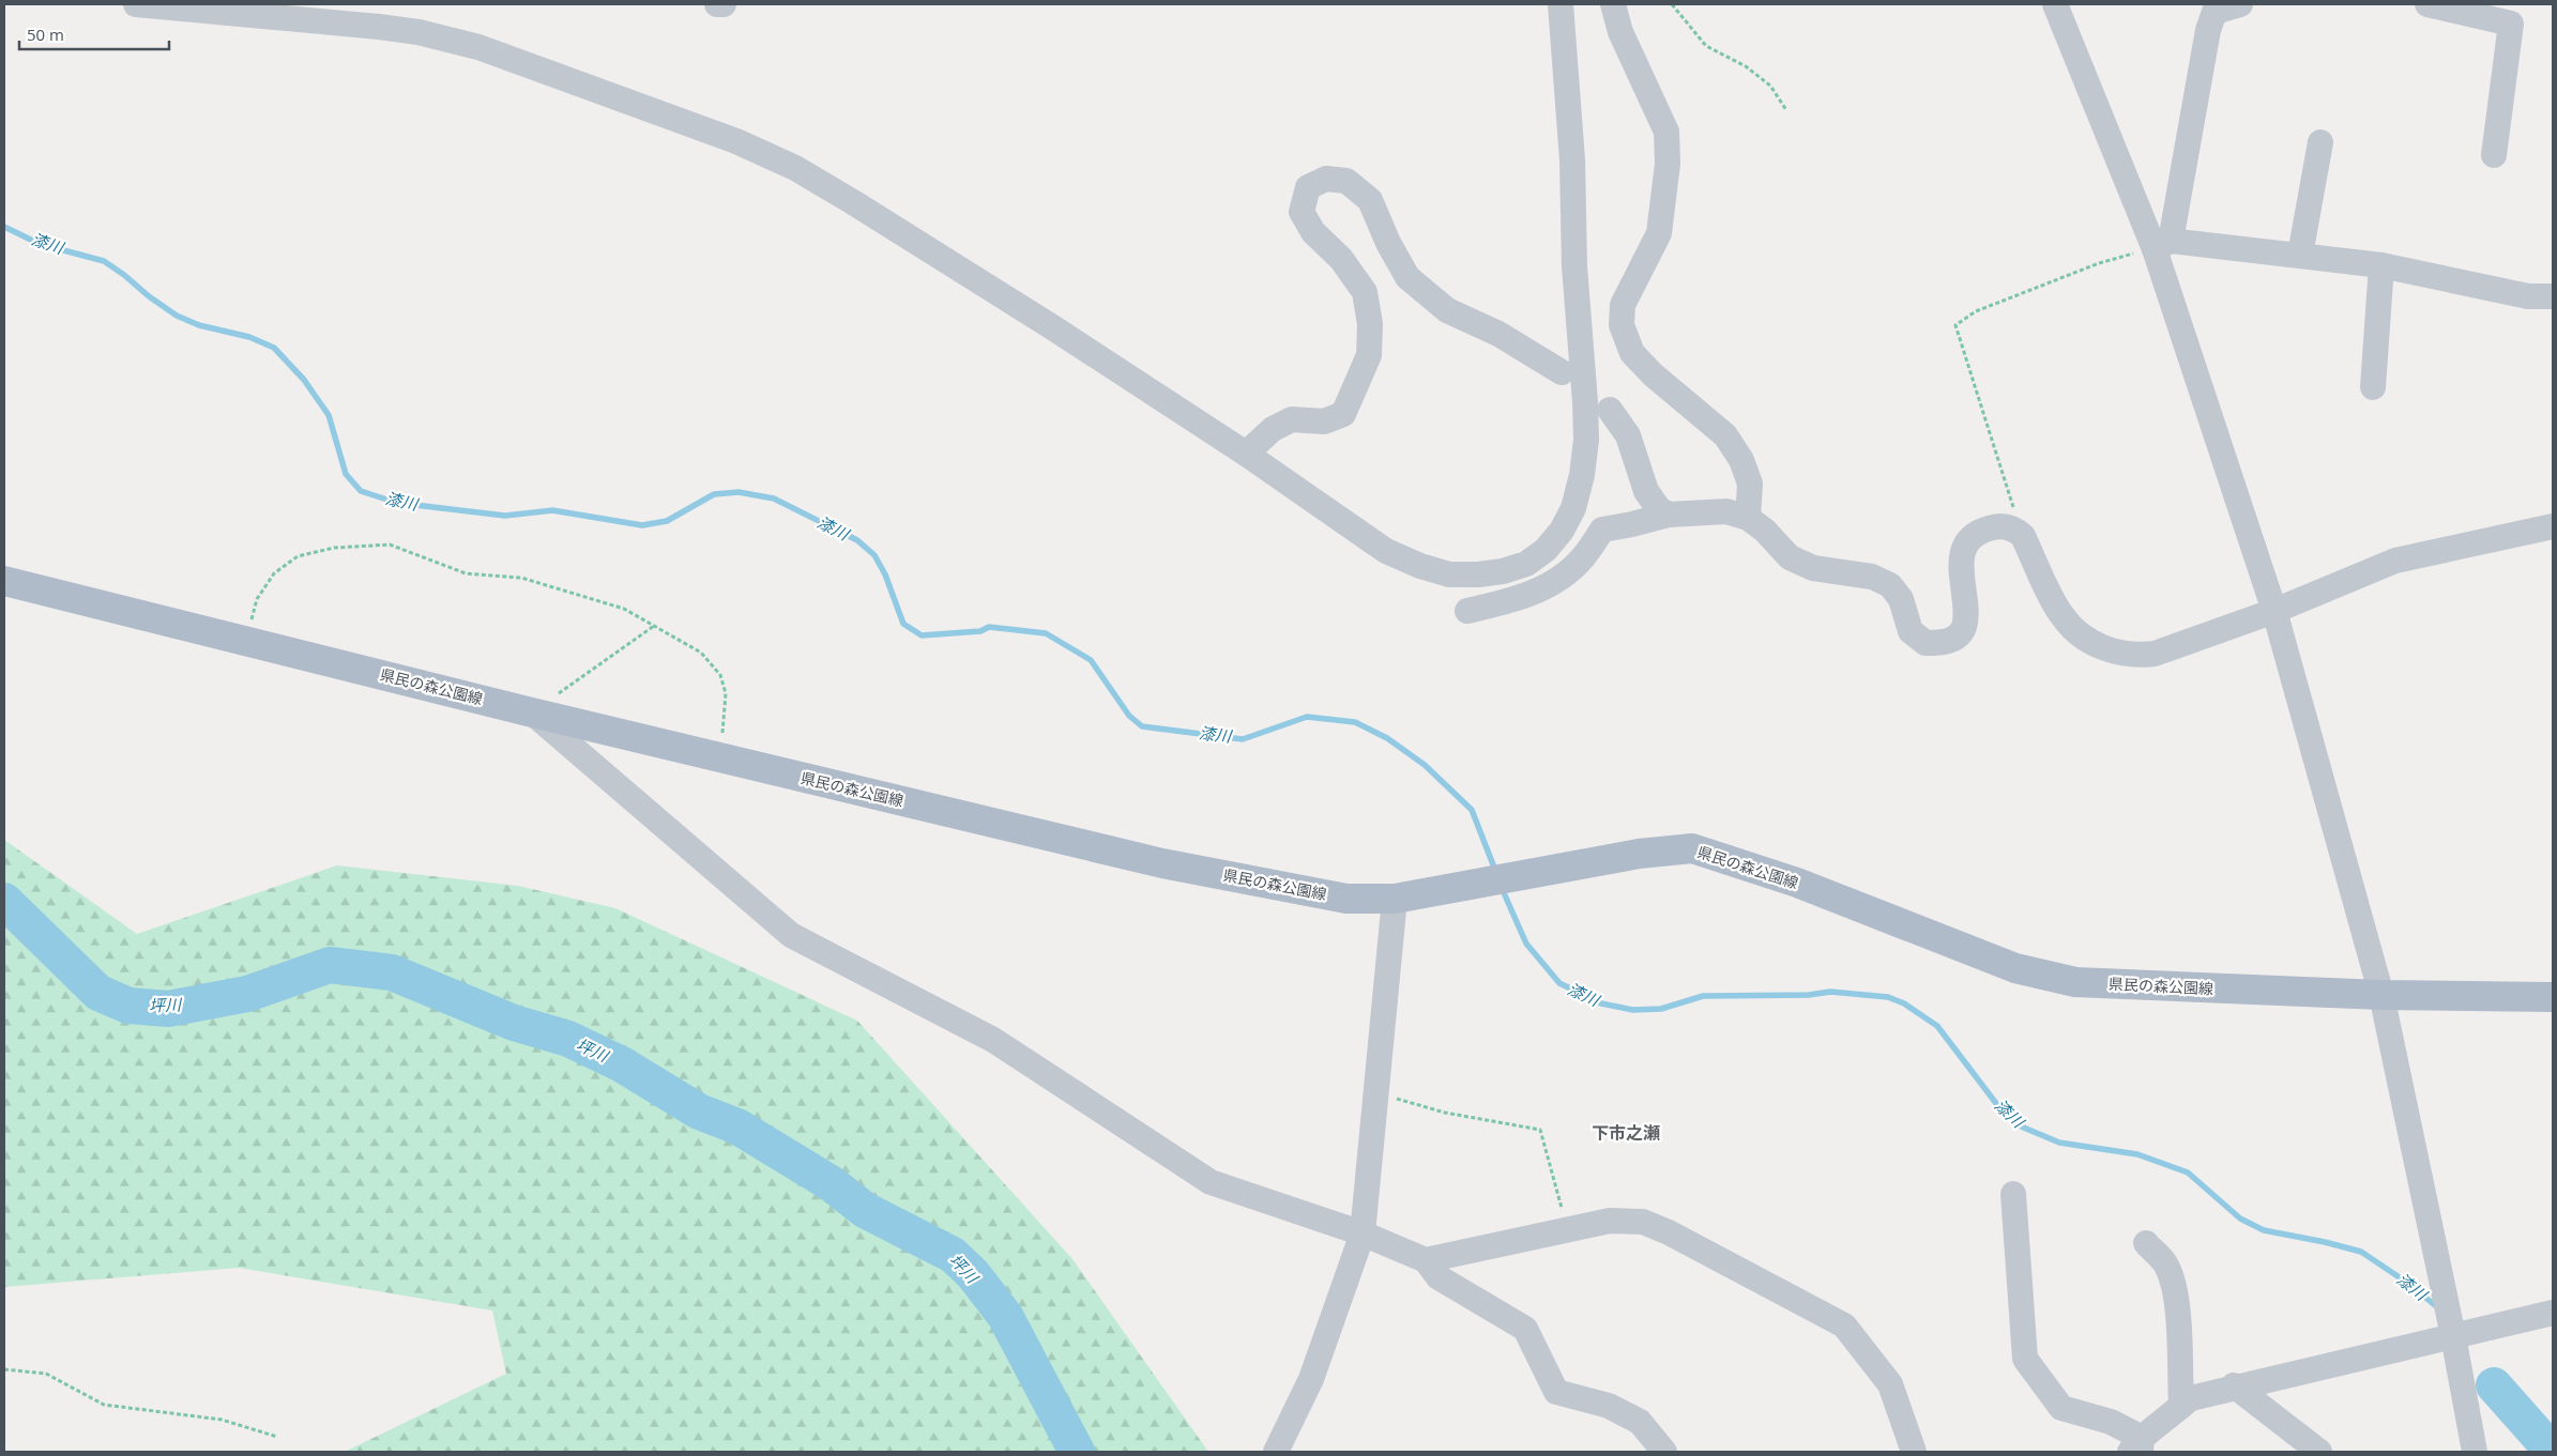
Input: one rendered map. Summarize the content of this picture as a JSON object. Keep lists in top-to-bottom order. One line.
{"streets":{"main road":["県民の森公園線"]},"districts":["下市之瀬"],"water":["漆川","坪川"],"scale_bar":"50 m"}
